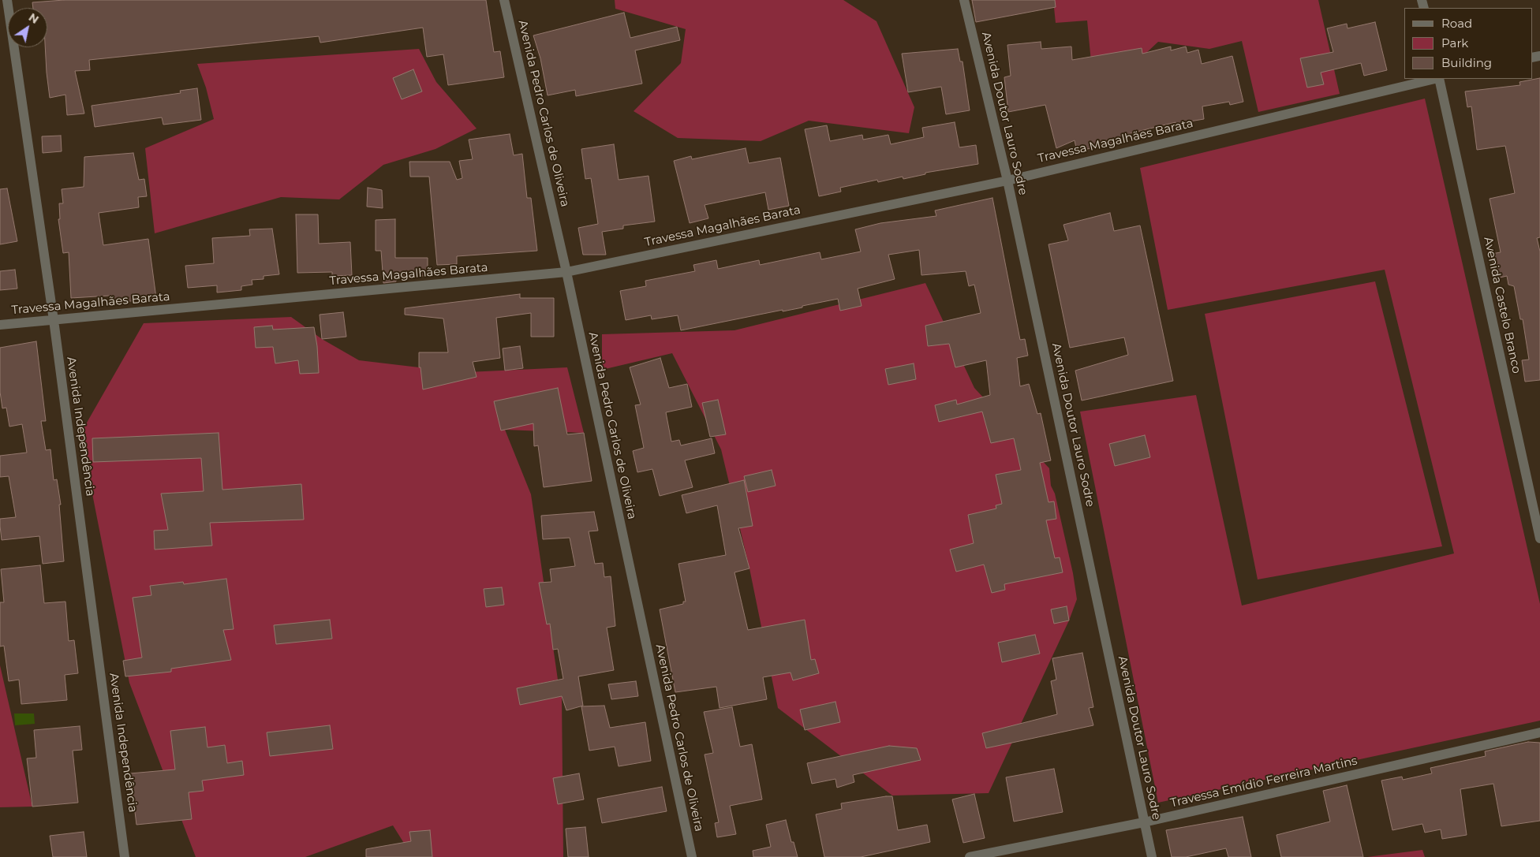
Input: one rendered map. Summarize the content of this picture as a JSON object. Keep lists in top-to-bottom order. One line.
{"streets":{"street":["Avenida Pedro Carlos de Oliveira","Avenida Doutor Lauro Sodre","Travessa Magalhães Barata","Avenida Castelo Branco","Avenida Independência","Travessa Emídio Ferreira Martins"]},"crossings":[["Avenida Pedro Carlos de Oliveira","Travessa Magalhães Barata"],["Avenida Doutor Lauro Sodre","Travessa Magalhães Barata"],["Avenida Doutor Lauro Sodre","Travessa Emídio Ferreira Martins"],["Travessa Magalhães Barata","Avenida Independência"]],"legend":["Road","Park","Building"],"north":"top right"}
